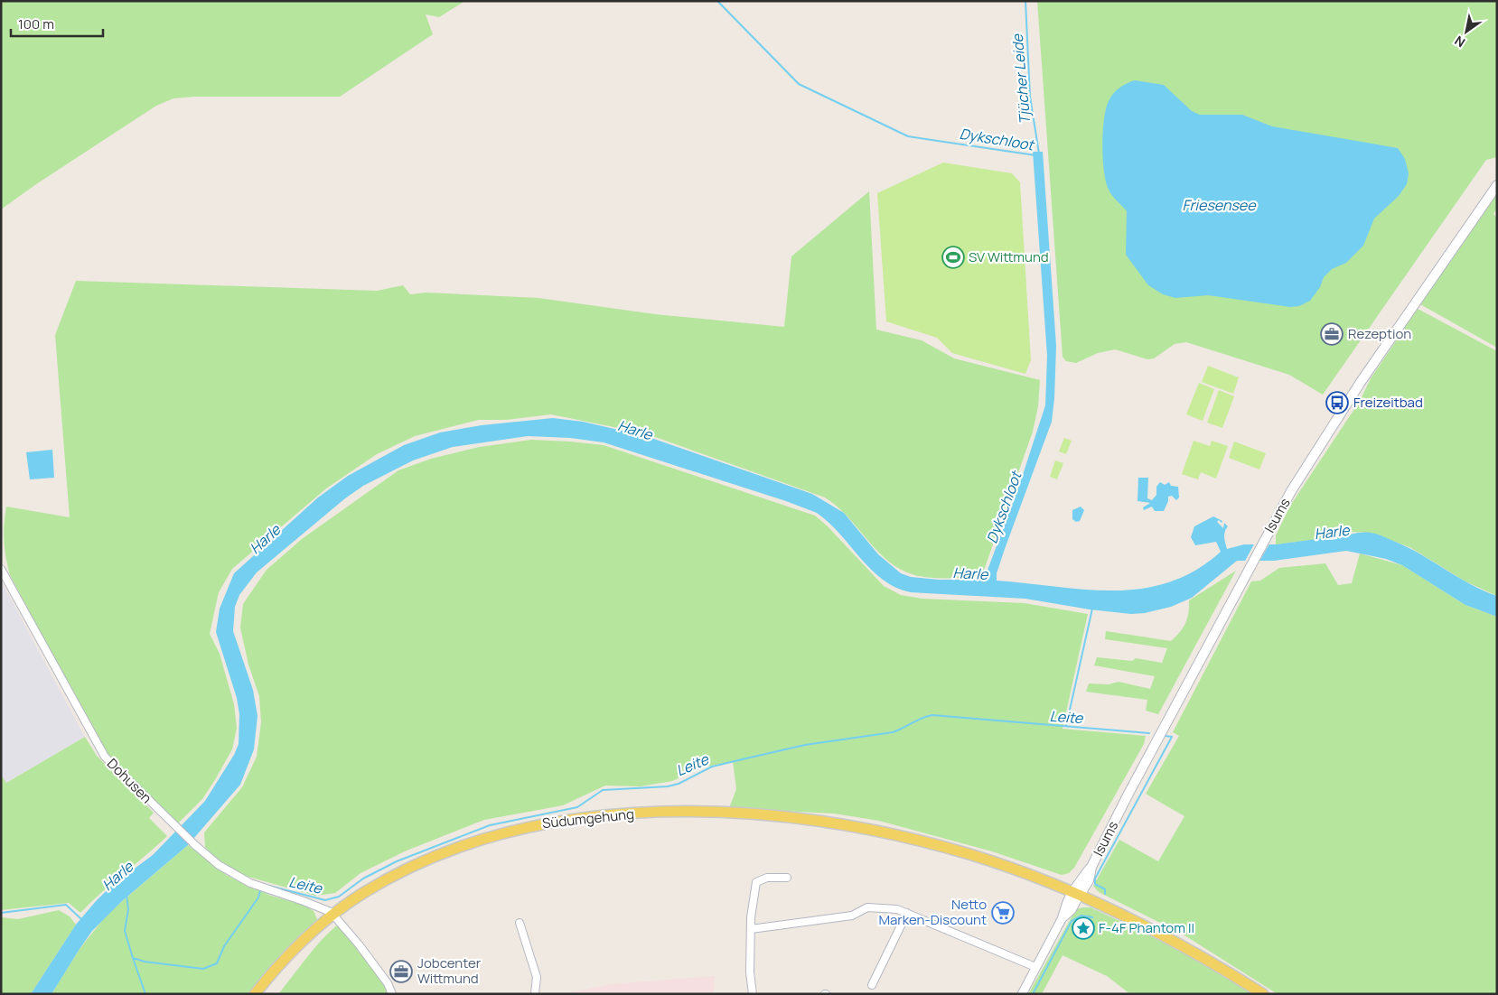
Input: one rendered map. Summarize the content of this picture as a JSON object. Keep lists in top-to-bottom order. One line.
{"streets":{"main road":["Isums","Südumgehung"],"street":["Dohusen"]},"crossings":[["Isums","Südumgehung"],["Dohusen","Südumgehung"]],"water":["Tjücher Leide","Dykschloot","Friesensee","Harle","Leite"],"places":{"sports":["SV Wittmund"],"office":["Rezeption","Jobcenter Wittmund"],"bus stop":["Freizeitbad"],"supermarket":["Netto Marken-Discount"],"place":["F-4F Phantom II"]},"scale_bar":"100 m","north":"bottom left"}
